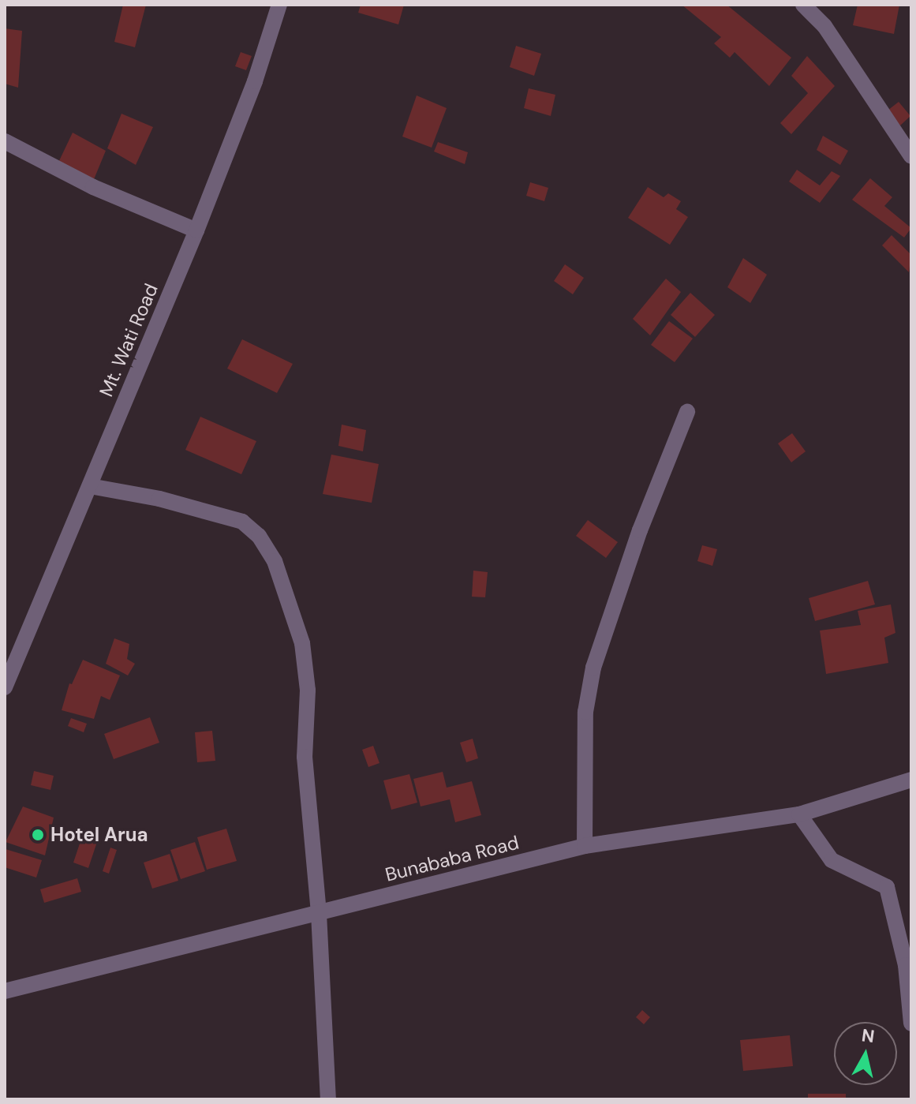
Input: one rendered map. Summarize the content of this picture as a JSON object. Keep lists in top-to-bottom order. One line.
{"streets":{"street":["Mt. Wati Road","Bunababa Road"]},"places":["Hotel Arua"],"north":"top"}
